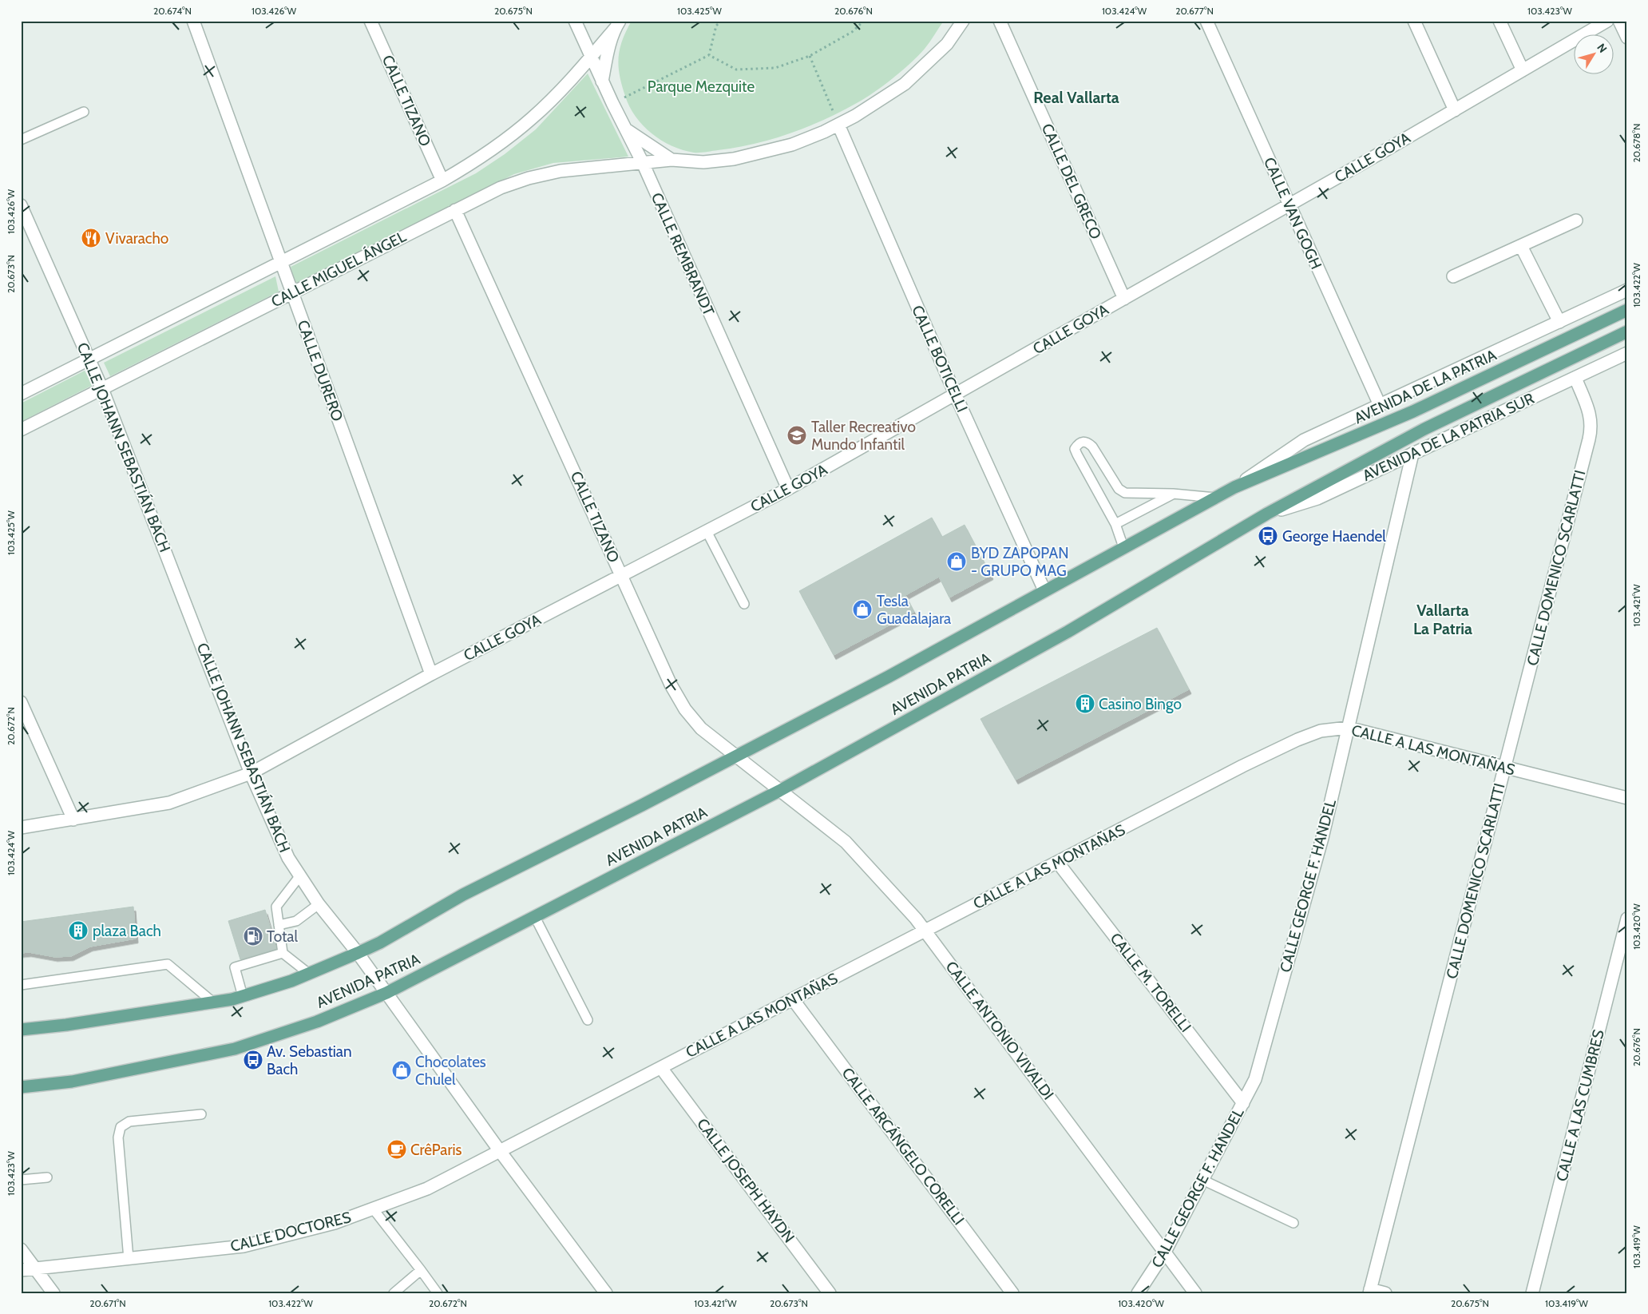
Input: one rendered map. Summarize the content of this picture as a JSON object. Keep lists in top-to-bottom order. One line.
{"streets":{"main road":["AVENIDA DE LA PATRIA","AVENIDA PATRIA"],"street":["CALLE TIZANO","CALLE GOYA","CALLE DEL GRECO","CALLE VAN GOGH","CALLE REMBRANDT","CALLE MIGUEL ÁNGEL","CALLE BOTICELLI","CALLE DURERO","AVENIDA DE LA PATRIA SUR","CALLE JOHANN SEBASTIÁN BACH","CALLE DOMENICO SCARLATTI","CALLE A LAS MONTAÑAS","CALLE GEORGE F. HANDEL","CALLE M. TORELLI","CALLE ANTONIO VIVALDI","CALLE A LAS CUMBRES","CALLE ARCÁNGELO CORELLI","CALLE JOSEPH HAYDN","CALLE DOCTORES"]},"crossings":[["CALLE TIZANO","CALLE GOYA"],["CALLE TIZANO","CALLE MIGUEL ÁNGEL"],["CALLE TIZANO","AVENIDA PATRIA"],["CALLE TIZANO","CALLE ANTONIO VIVALDI"],["CALLE GOYA","CALLE DEL GRECO"],["CALLE GOYA","CALLE VAN GOGH"],["CALLE GOYA","CALLE REMBRANDT"],["CALLE GOYA","CALLE BOTICELLI"],["CALLE GOYA","CALLE DURERO"],["CALLE GOYA","CALLE JOHANN SEBASTIÁN BACH"],["CALLE REMBRANDT","CALLE MIGUEL ÁNGEL"],["CALLE MIGUEL ÁNGEL","CALLE BOTICELLI"],["CALLE MIGUEL ÁNGEL","CALLE DURERO"],["CALLE MIGUEL ÁNGEL","CALLE JOHANN SEBASTIÁN BACH"],["CALLE BOTICELLI","AVENIDA PATRIA"],["AVENIDA DE LA PATRIA","AVENIDA PATRIA"],["AVENIDA DE LA PATRIA SUR","CALLE DOMENICO SCARLATTI"],["AVENIDA DE LA PATRIA SUR","AVENIDA PATRIA"],["AVENIDA DE LA PATRIA SUR","CALLE GEORGE F. HANDEL"],["CALLE JOHANN SEBASTIÁN BACH","AVENIDA PATRIA"],["CALLE JOHANN SEBASTIÁN BACH","CALLE A LAS MONTAÑAS"],["CALLE JOHANN SEBASTIÁN BACH","CALLE DOCTORES"],["CALLE DOMENICO SCARLATTI","CALLE A LAS MONTAÑAS"],["AVENIDA PATRIA","CALLE ANTONIO VIVALDI"],["CALLE A LAS MONTAÑAS","CALLE GEORGE F. HANDEL"],["CALLE A LAS MONTAÑAS","CALLE M. TORELLI"],["CALLE A LAS MONTAÑAS","CALLE ANTONIO VIVALDI"],["CALLE A LAS MONTAÑAS","CALLE ARCÁNGELO CORELLI"],["CALLE A LAS MONTAÑAS","CALLE JOSEPH HAYDN"],["CALLE A LAS MONTAÑAS","CALLE DOCTORES"],["CALLE GEORGE F. HANDEL","CALLE M. TORELLI"],["CALLE GEORGE F. HANDEL","CALLE ANTONIO VIVALDI"]],"districts":["Real Vallarta","Vallarta La Patria"],"parks":["Parque Mezquite"],"places":{"restaurant":["Vivaracho"],"school or university":["Taller Recreativo Mundo Infantil"],"bus stop":["George Haendel","Av. Sebastian Bach"],"shop":["BYD ZAPOPAN - GRUPO MAG","Tesla Guadalajara","Chocolates Chulel"],"building":["Casino Bingo","plaza Bach"],"fuel station":["Total"],"cafe":["CrêParis"]},"north":"top right","coordinates":["20.674°N","103.426°W","20.675°N","103.425°W","20.676°N","103.424°W","20.677°N","103.423°W","20.678°N","20.673°N","103.422°W","103.421°W","20.672°N","103.420°W","103.419°W","20.671°N"]}
